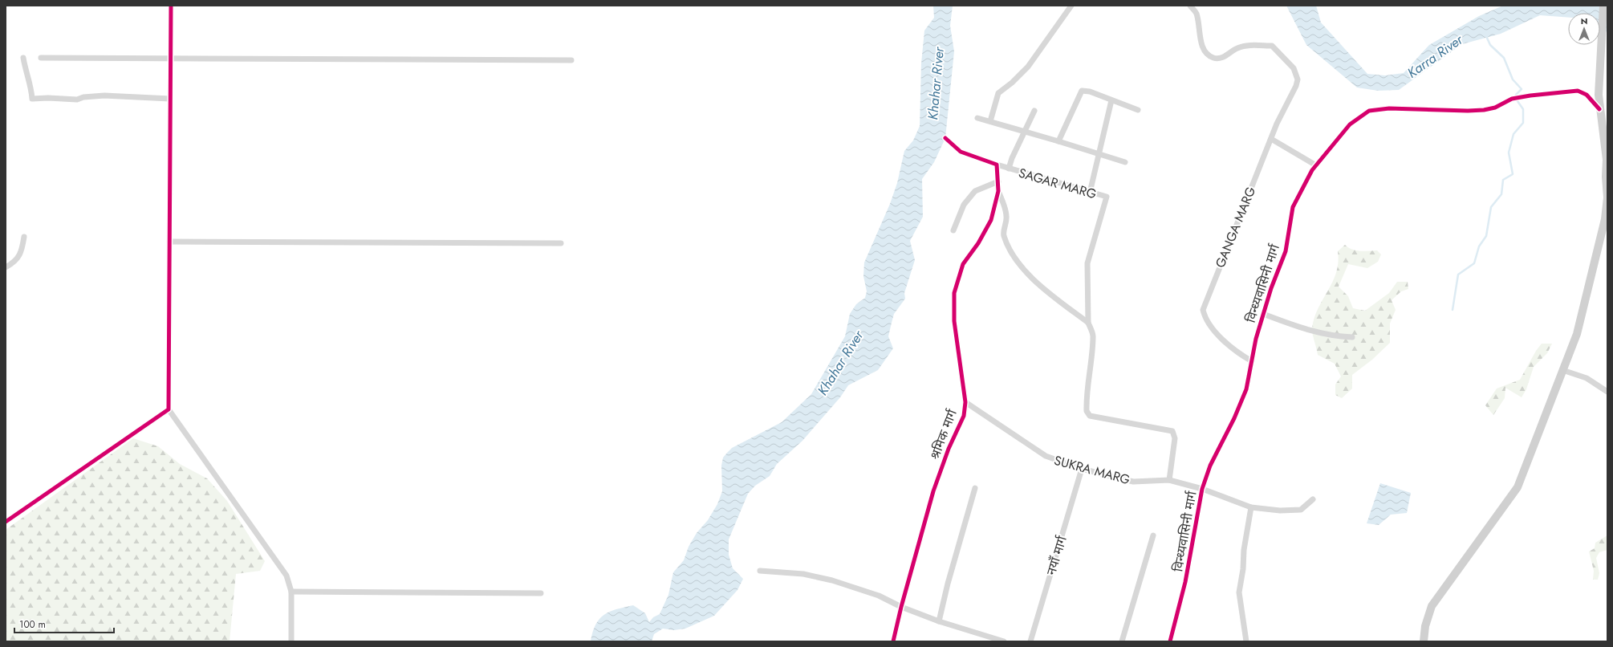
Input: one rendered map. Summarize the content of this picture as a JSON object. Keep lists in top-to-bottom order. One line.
{"streets":{"street":["SAGAR MARG","GANGA MARG","विन्ध्यवासिनी मार्ग","श्रमिक मार्ग","SUKRA MARG","नयाँ मार्ग"]},"crossings":[["SAGAR MARG","श्रमिक मार्ग"],["GANGA MARG","विन्ध्यवासिनी मार्ग"],["विन्ध्यवासिनी मार्ग","SUKRA MARG"],["श्रमिक मार्ग","SUKRA MARG"],["SUKRA MARG","नयाँ मार्ग"]],"water":["Karra River","Khahar River"],"scale_bar":"100 m","north":"top"}
